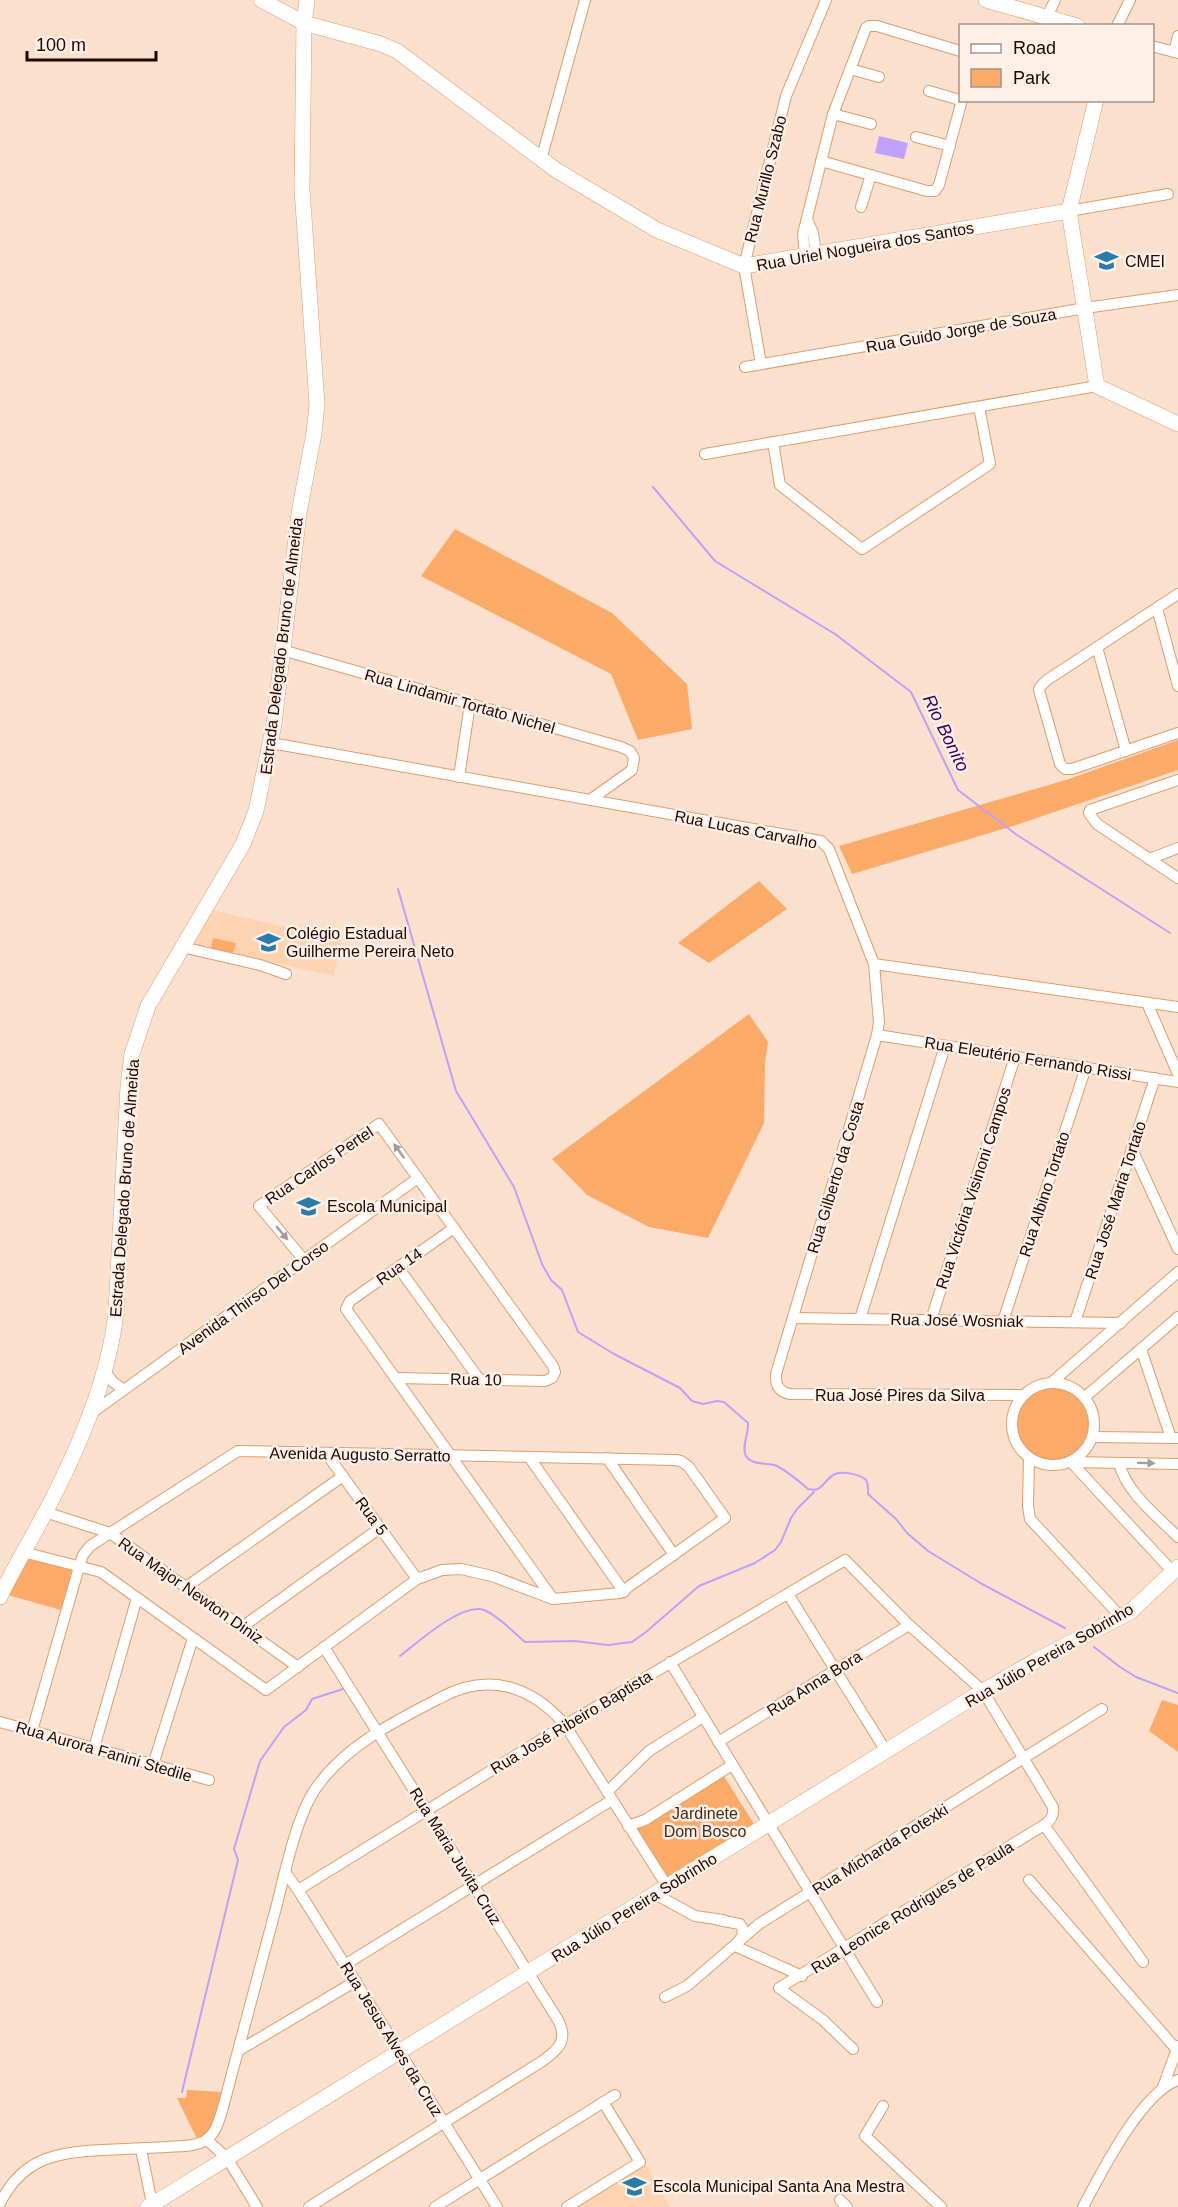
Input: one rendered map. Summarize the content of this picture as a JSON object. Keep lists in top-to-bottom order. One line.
{"streets":{"main road":["Rua Uriel Nogueira dos Santos","Estrada Delegado Bruno de Almeida","Rua Júlio Pereira Sobrinho"],"street":["Rua Murillo Szabo","Rua Guido Jorge de Souza","Rua Lindamir Tortato Nichel","Rua Lucas Carvalho","Rua Eleutério Fernando Rissi","Rua Carlos Pertel","Rua Gilberto da Costa","Rua Victória Visinoni Campos","Rua Albino Tortato","Rua José Maria Tortato","Rua 14","Avenida Thirso Del Corso","Rua José Wosniak","Rua 10","Rua José Pires da Silva","Avenida Augusto Serratto","Rua 5","Rua Major Newton Diniz","Rua Anna Bora","Rua José Ribeiro Baptista","Rua Aurora Fanini Stedile","Rua Micharda Potexki","Rua Maria Juvita Cruz","Rua Leonice Rodrigues de Paula","Rua Jesus Alves da Cruz"]},"crossings":[["Rua Murillo Szabo","Rua Uriel Nogueira dos Santos"],["Rua Murillo Szabo","Rua Guido Jorge de Souza"],["Rua Uriel Nogueira dos Santos","Estrada Delegado Bruno de Almeida"],["Estrada Delegado Bruno de Almeida","Rua Lindamir Tortato Nichel"],["Estrada Delegado Bruno de Almeida","Rua Lucas Carvalho"],["Estrada Delegado Bruno de Almeida","Avenida Thirso Del Corso"],["Estrada Delegado Bruno de Almeida","Rua Major Newton Diniz"],["Rua Lindamir Tortato Nichel","Rua Lucas Carvalho"],["Rua Lucas Carvalho","Rua Gilberto da Costa"],["Rua Eleutério Fernando Rissi","Rua Gilberto da Costa"],["Rua Eleutério Fernando Rissi","Rua Victória Visinoni Campos"],["Rua Eleutério Fernando Rissi","Rua Albino Tortato"],["Rua Eleutério Fernando Rissi","Rua José Maria Tortato"],["Rua Carlos Pertel","Avenida Thirso Del Corso"],["Rua Gilberto da Costa","Rua José Wosniak"],["Rua Gilberto da Costa","Rua José Pires da Silva"],["Rua Victória Visinoni Campos","Rua José Wosniak"],["Rua Albino Tortato","Rua José Wosniak"],["Rua José Maria Tortato","Rua José Wosniak"],["Rua 14","Rua 10"],["Avenida Augusto Serratto","Rua 5"],["Avenida Augusto Serratto","Rua Major Newton Diniz"],["Avenida Augusto Serratto","Rua Aurora Fanini Stedile"],["Rua Júlio Pereira Sobrinho","Rua Maria Juvita Cruz"],["Rua Júlio Pereira Sobrinho","Rua Jesus Alves da Cruz"],["Rua Anna Bora","Rua José Ribeiro Baptista"],["Rua José Ribeiro Baptista","Rua Maria Juvita Cruz"],["Rua José Ribeiro Baptista","Rua Jesus Alves da Cruz"],["Rua Maria Juvita Cruz","Rua Jesus Alves da Cruz"]],"water":["Rio Bonito"],"parks":["Jardinete Dom Bosco"],"places":{"school or university":["CMEI","Colégio Estadual Guilherme Pereira Neto","Escola Municipal","Escola Municipal Santa Ana Mestra"]},"legend":["Road","Park"],"scale_bar":"100 m"}
